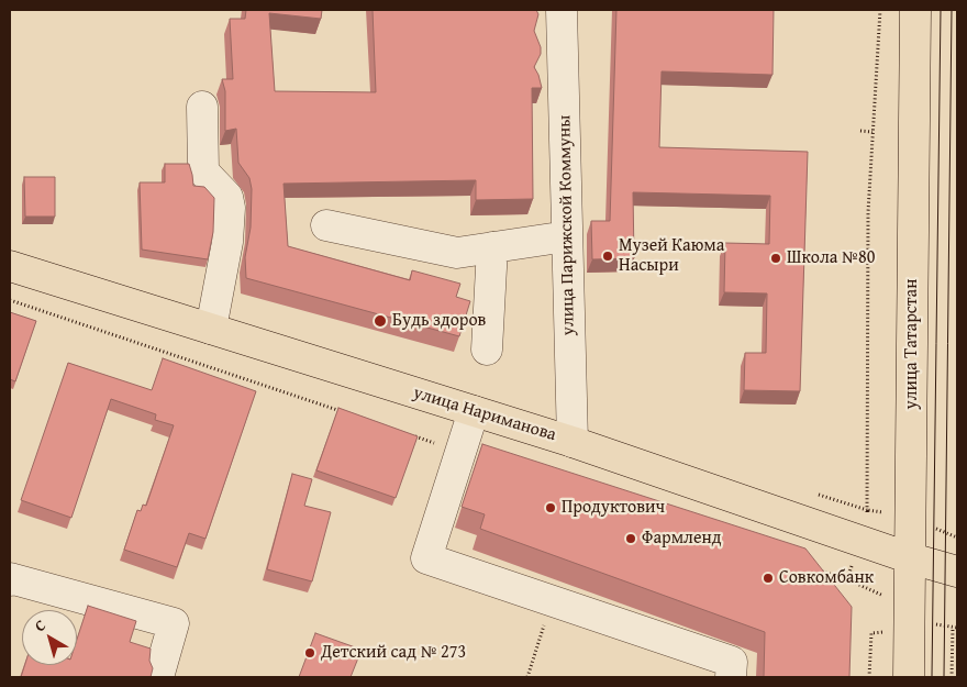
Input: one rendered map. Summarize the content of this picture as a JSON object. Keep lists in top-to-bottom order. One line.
{"streets":{"main road":["улица Татарстан","улица Нариманова"],"street":["улица Парижской Коммуны"]},"crossings":[["улица Парижской Коммуны","улица Нариманова"],["улица Татарстан","улица Нариманова"]],"places":["Музей Каюма Насыри","Школа №80","Будь здоров","Продуктович","Фармленд","Совкомбанк","Детский сад № 273"],"north":"top left"}
